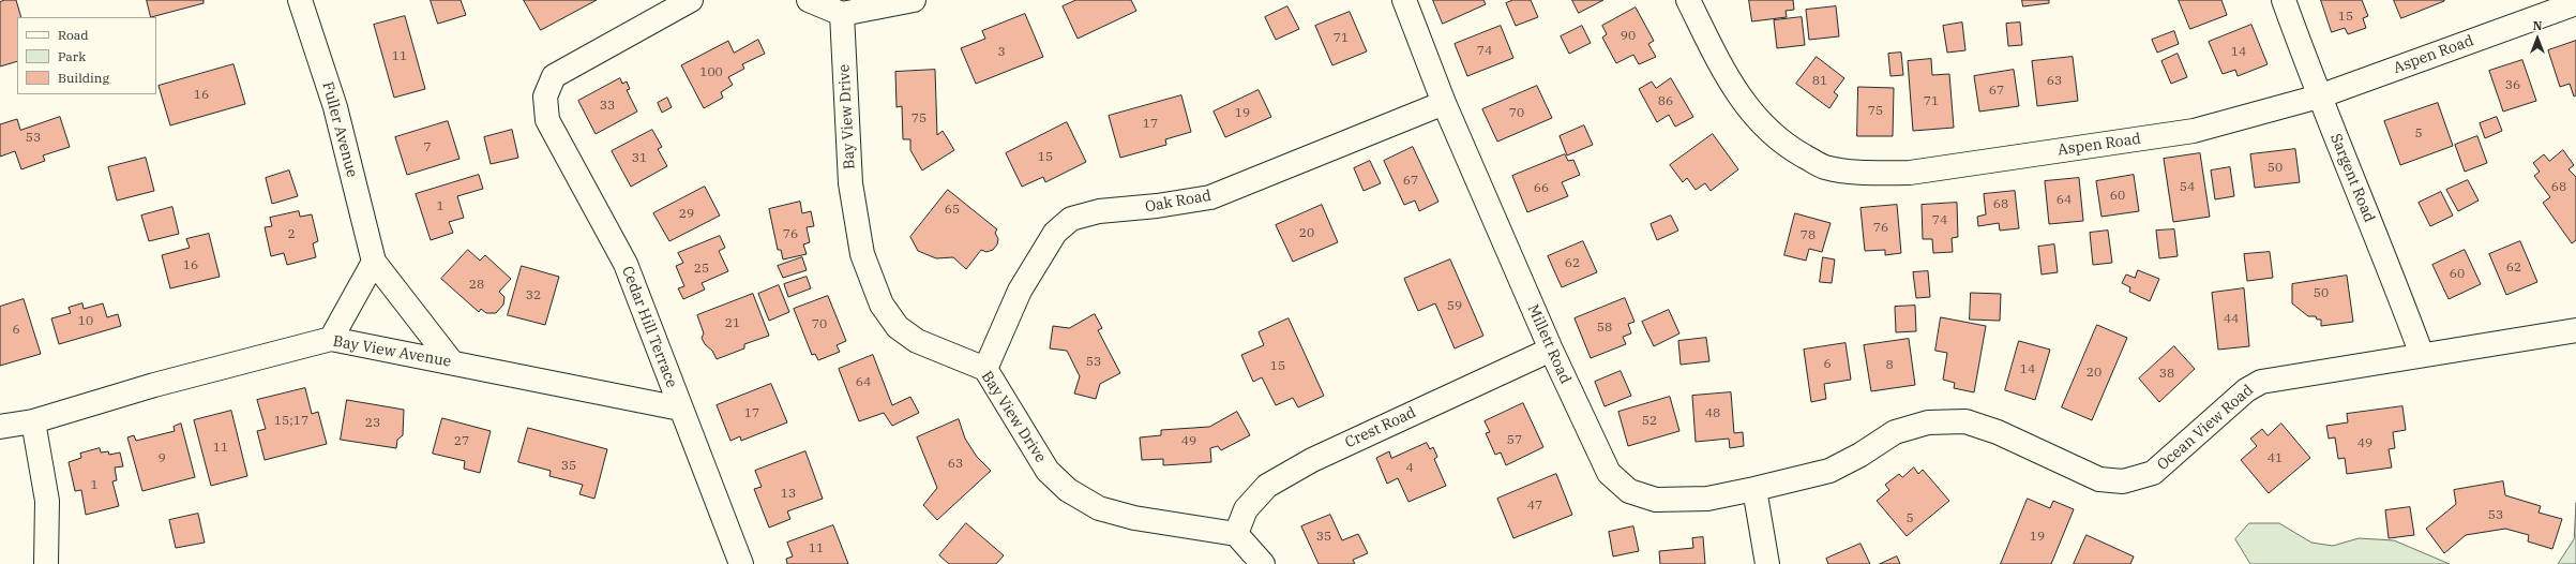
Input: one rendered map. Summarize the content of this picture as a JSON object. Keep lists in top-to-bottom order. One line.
{"streets":{"street":["Aspen Road","Bay View Drive","Fuller Avenue","Sargent Road","Oak Road","Cedar Hill Terrace","Millett Road","Bay View Avenue","Crest Road","Ocean View Road"]},"crossings":[["Aspen Road","Sargent Road"],["Bay View Drive","Oak Road"],["Bay View Drive","Crest Road"],["Fuller Avenue","Bay View Avenue"],["Sargent Road","Ocean View Road"],["Oak Road","Millett Road"],["Cedar Hill Terrace","Bay View Avenue"],["Millett Road","Crest Road"],["Millett Road","Ocean View Road"]],"house_numbers":["15","90","71","74","3","14","11","100","81","63","36","67","16","86","71","33","75","19","70","75","17","5","53","7","15","31","50","67","54","68","66","60","64","68","1","65","29","74","76","20","2","76","78","62","16","62","25","60","28","50","32","59","44","10","21","70","58","6","53","6","8","15","14","20","38","64","17","48","15;17","52","23","57","27","49","49","11","9","41","63","35","4","1","13","47","53","5","35","19","11"],"legend":["Road","Park","Building"],"north":"top"}
